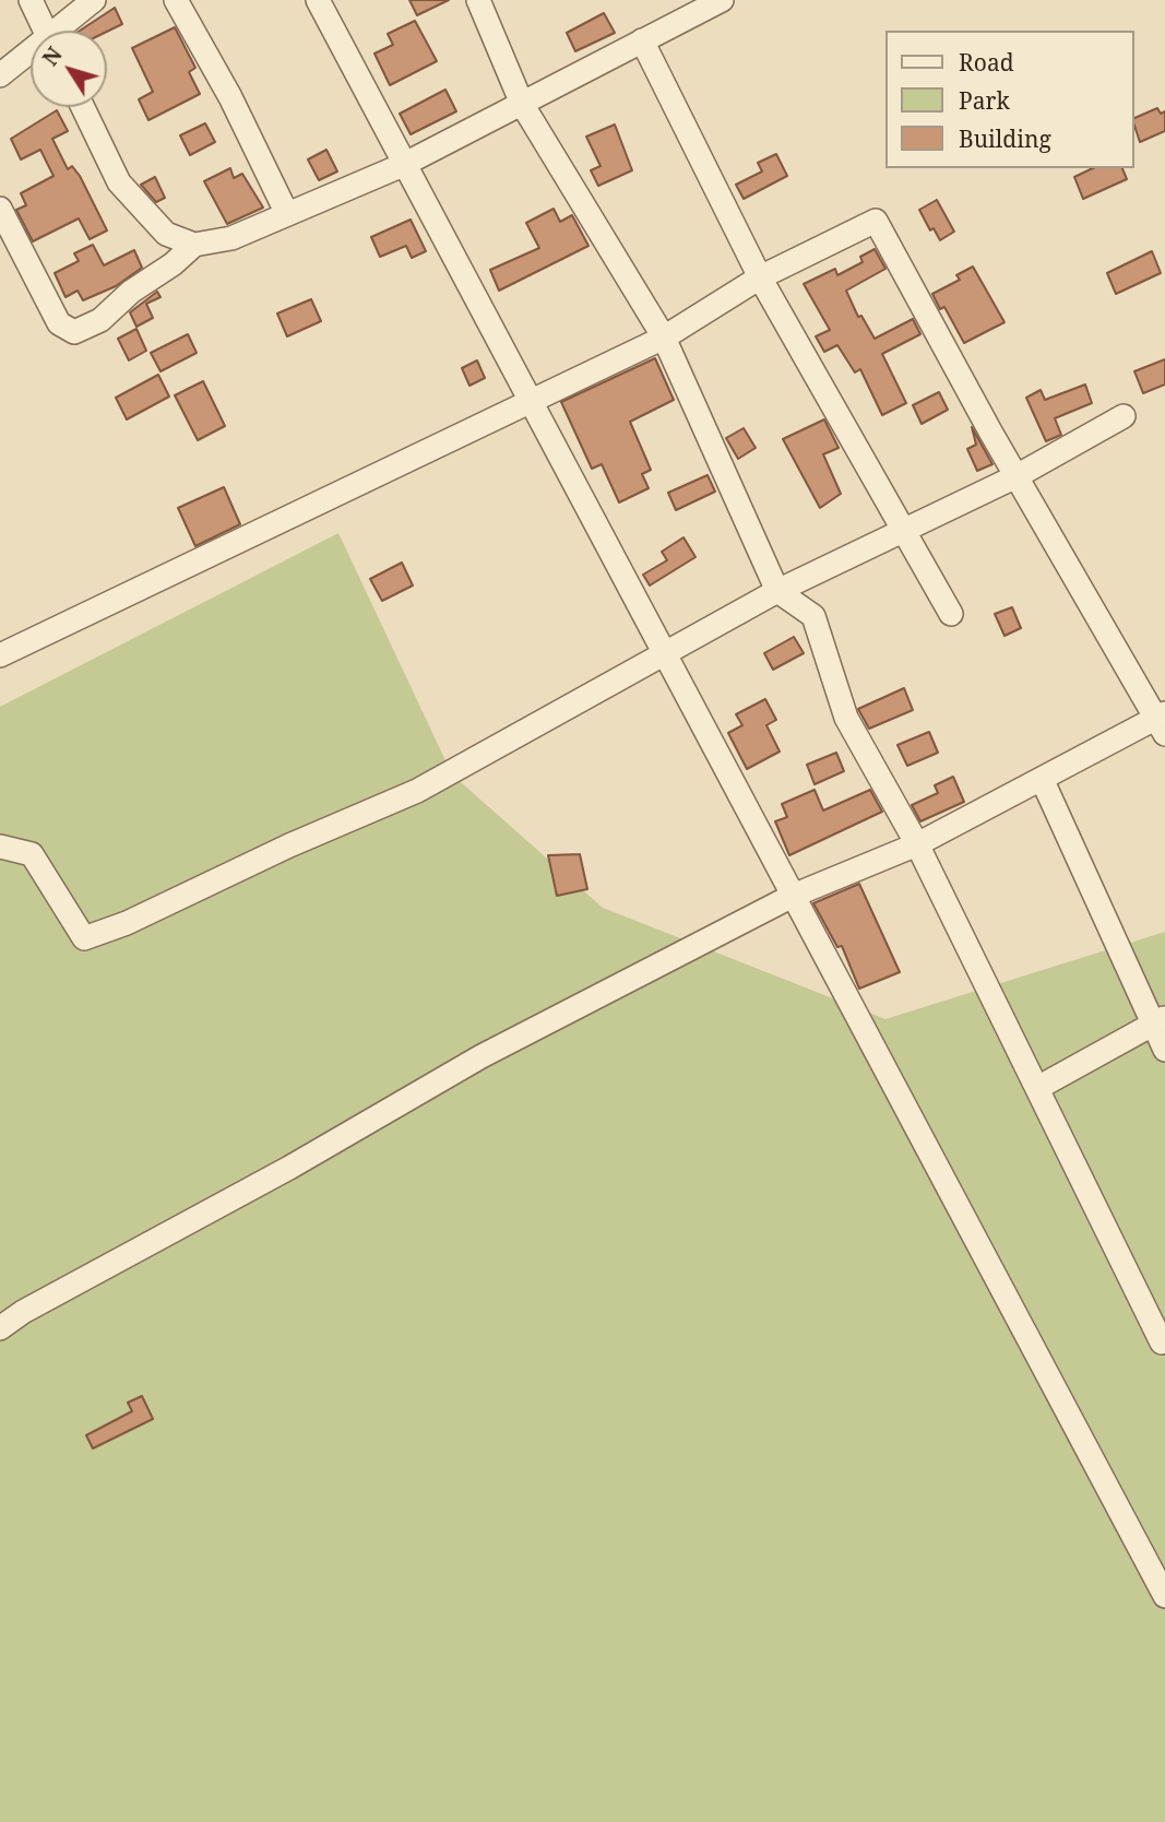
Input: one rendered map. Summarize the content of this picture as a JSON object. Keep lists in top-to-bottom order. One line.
{"legend":["Road","Park","Building"],"north":"top left"}
